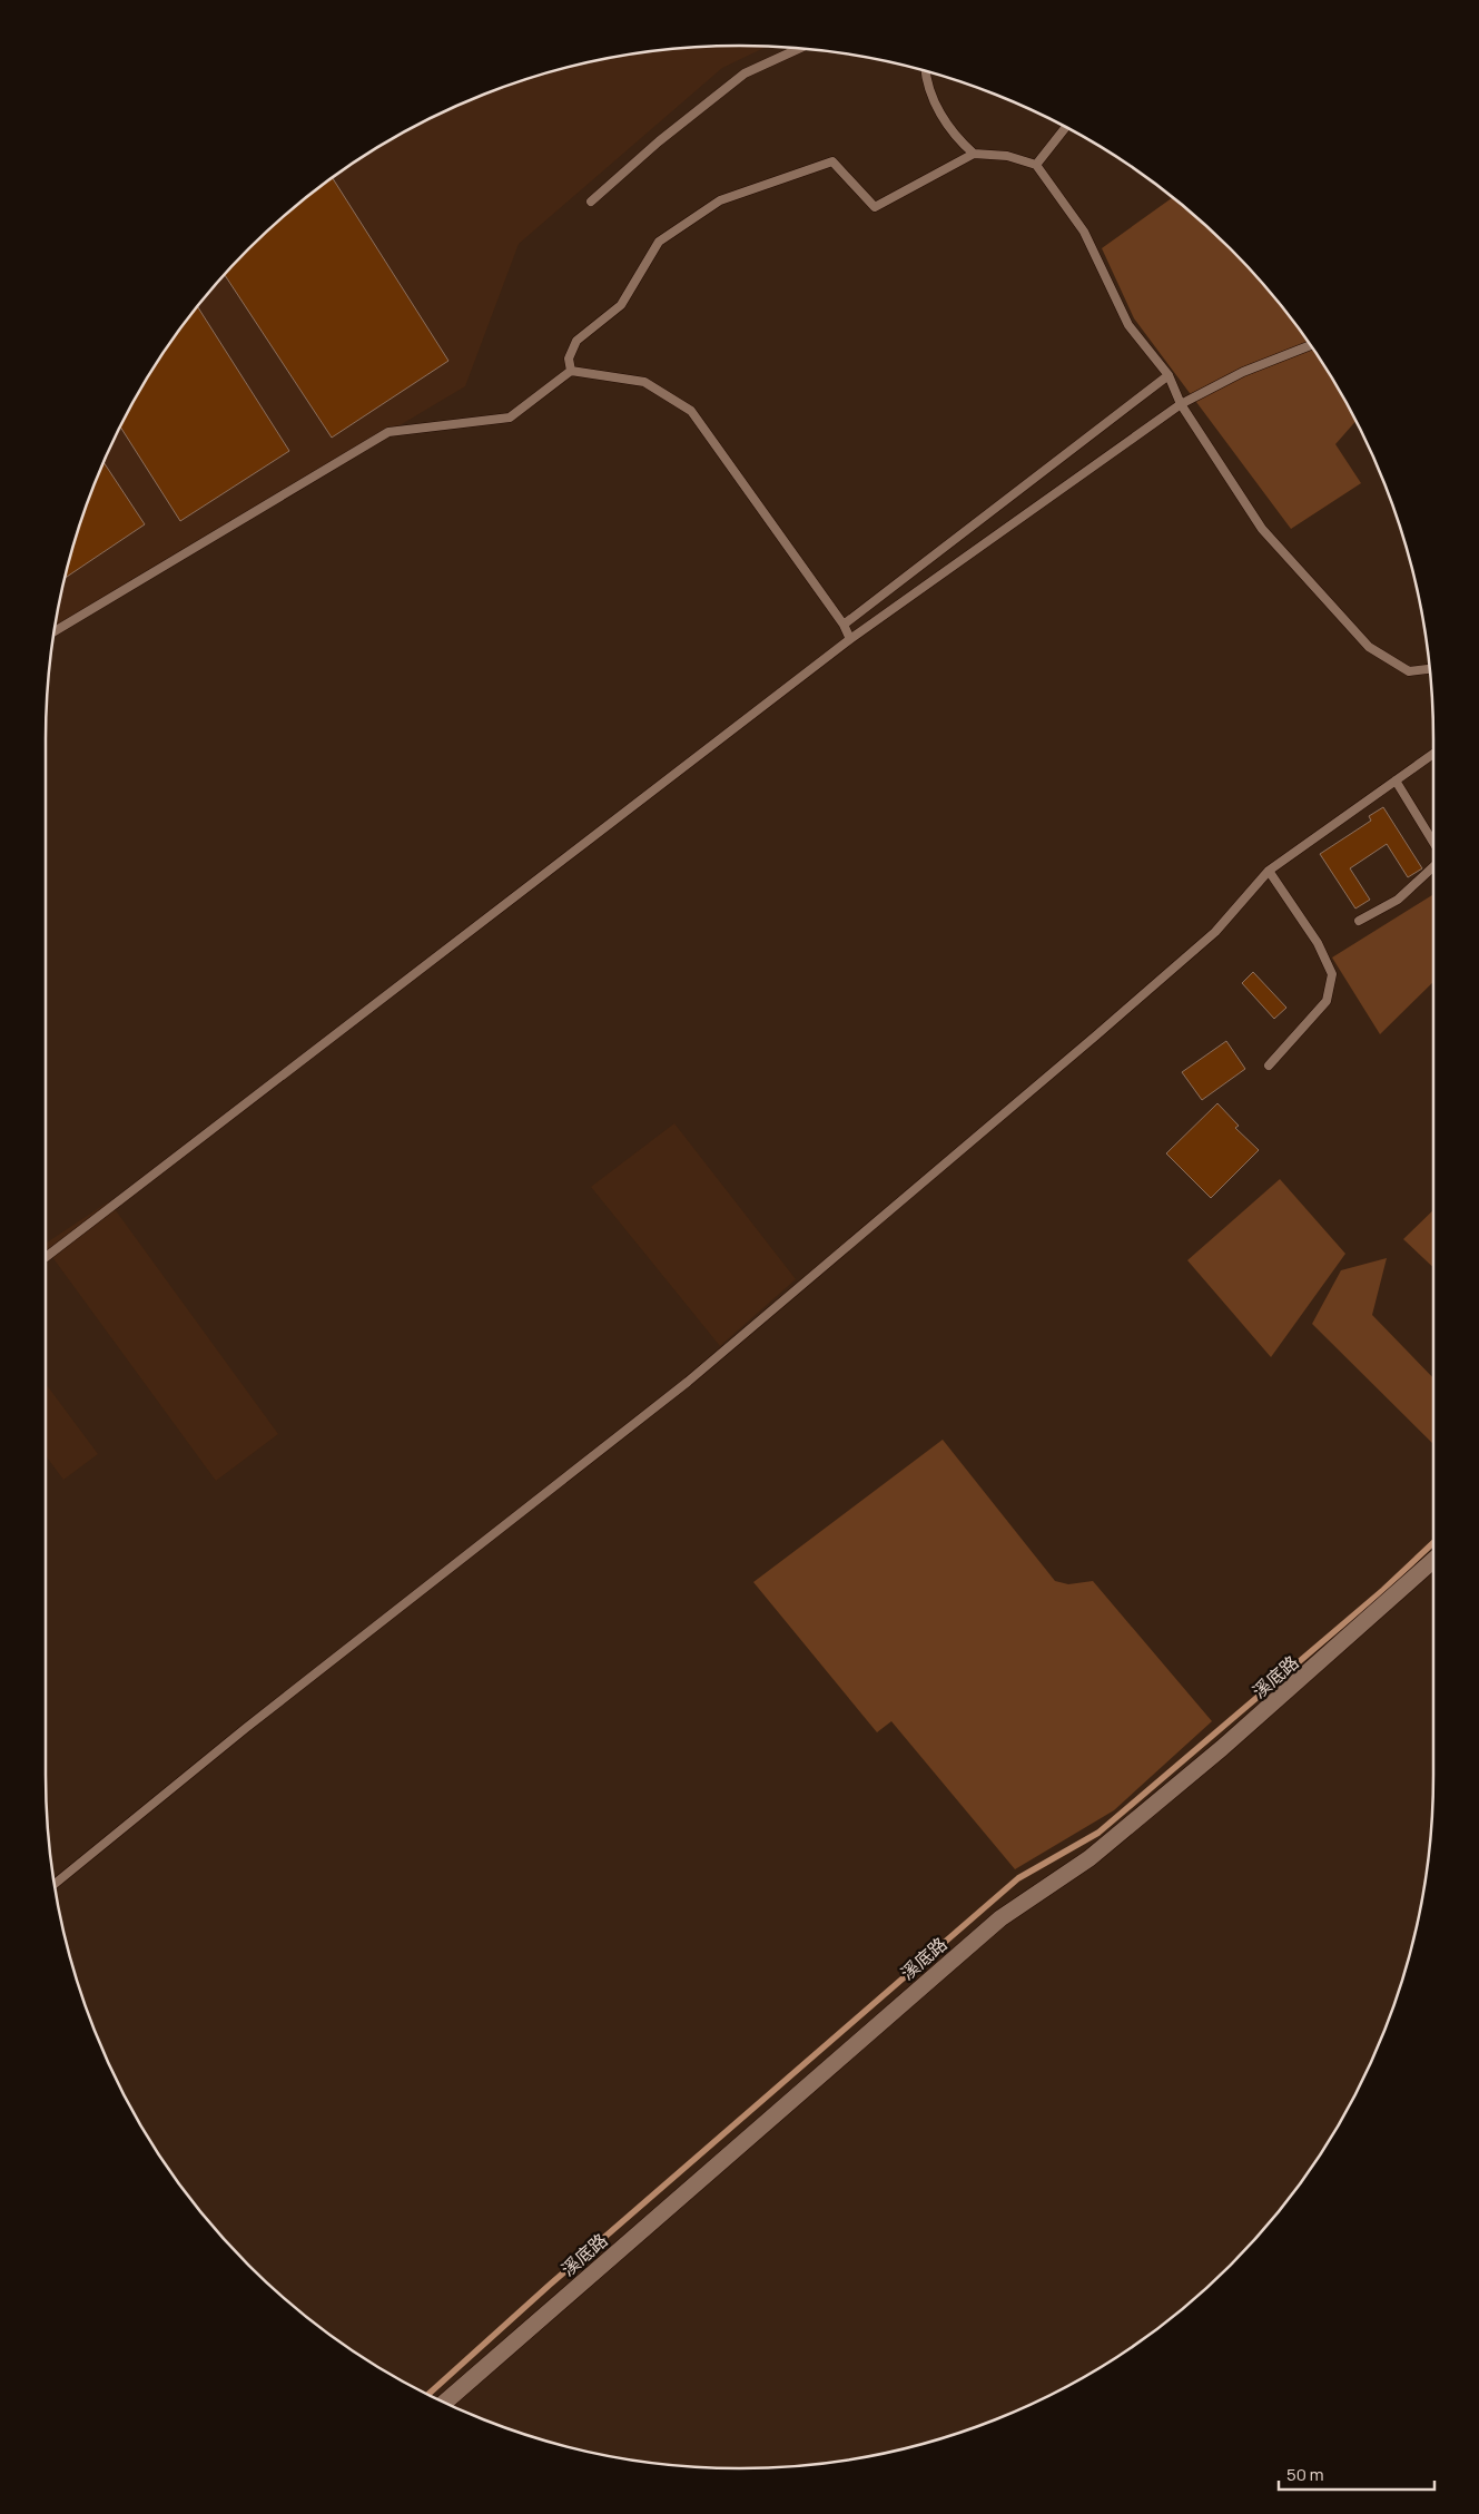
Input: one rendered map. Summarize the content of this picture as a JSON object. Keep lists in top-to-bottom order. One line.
{"streets":{"street":["溪底路"]},"scale_bar":"50 m"}
